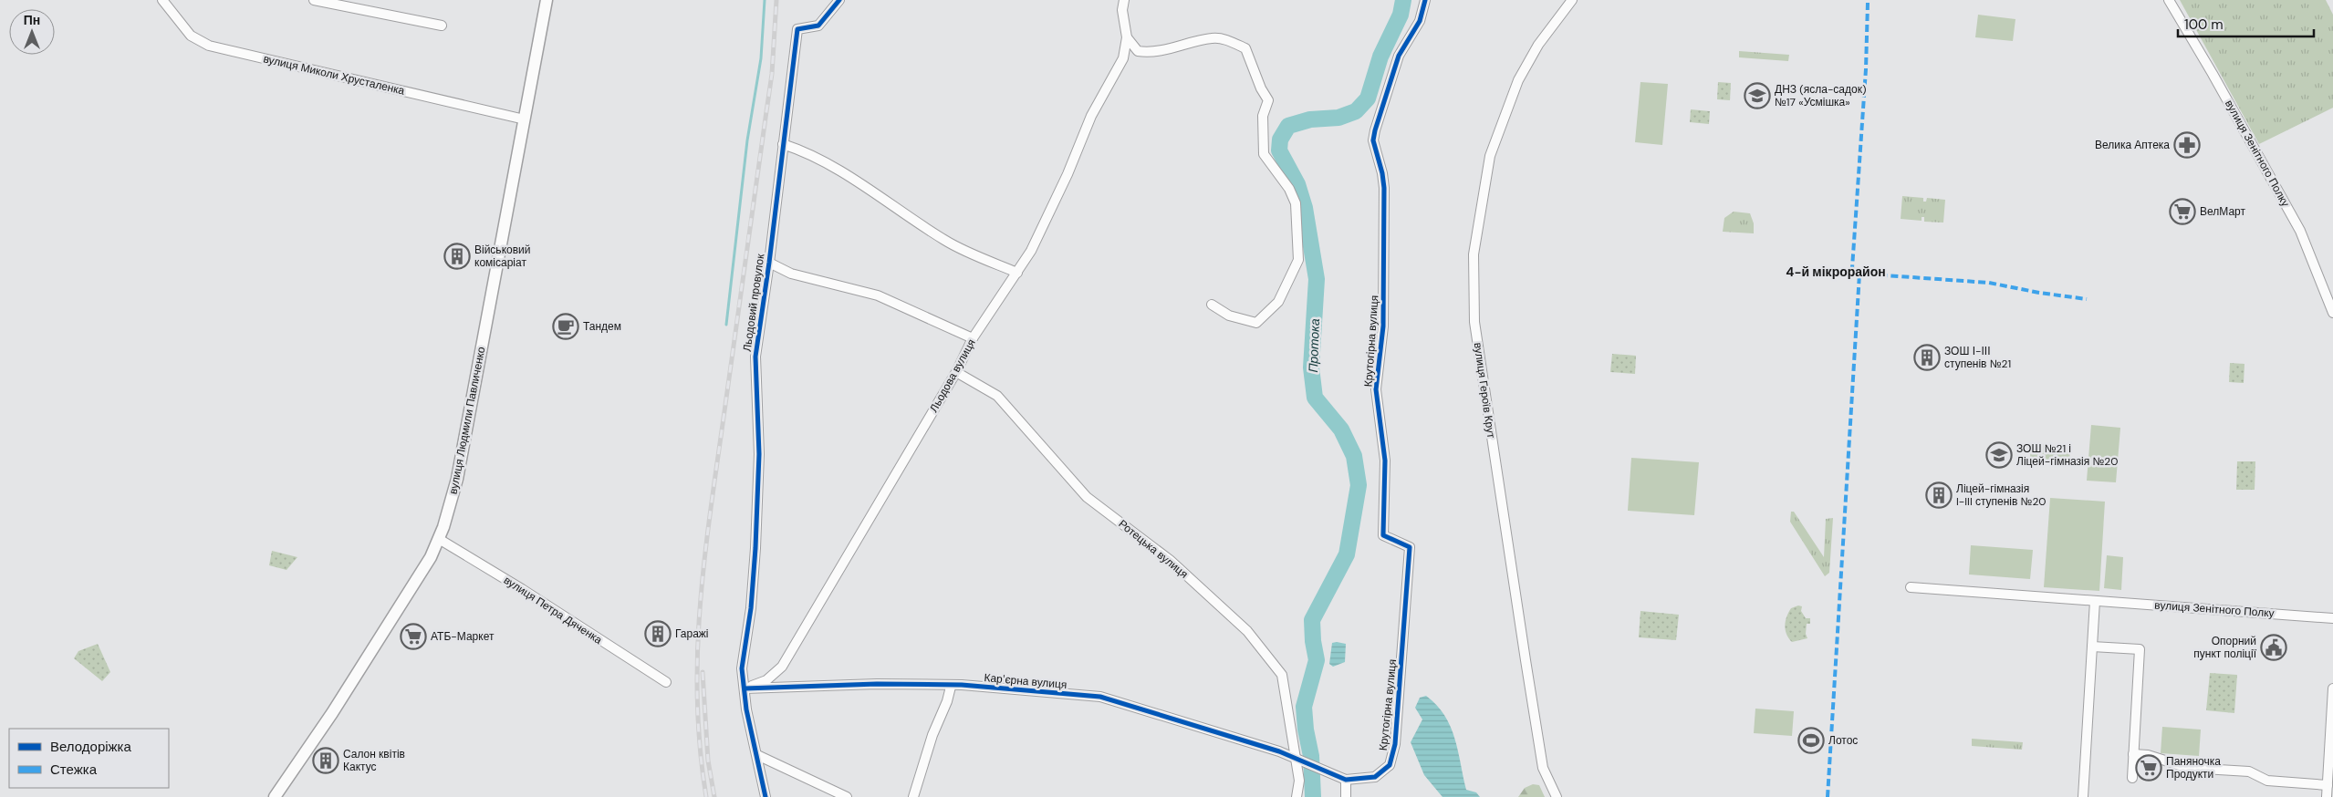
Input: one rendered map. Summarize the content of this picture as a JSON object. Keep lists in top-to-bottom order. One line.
{"streets":{"main road":["вулиця Людмили Павличенко"],"street":["вулиця Миколи Хрусталенка","вулиця Зенітного Полку","Льодовий провулок","Крутогірна вулиця","Льодова вулиця","вулиця Героїв Крут","Ротецька вулиця","вулиця Петра Дяченка","Карʼєрна вулиця"]},"crossings":[["вулиця Миколи Хрусталенка","вулиця Людмили Павличенко"],["Льодовий провулок","Льодова вулиця"],["Льодовий провулок","Карʼєрна вулиця"],["Крутогірна вулиця","Карʼєрна вулиця"],["Льодова вулиця","Ротецька вулиця"],["Льодова вулиця","Карʼєрна вулиця"],["вулиця Людмили Павличенко","вулиця Петра Дяченка"],["Ротецька вулиця","Карʼєрна вулиця"]],"districts":["4-й мікрорайон"],"water":["Протока"],"places":{"school or university":["ДНЗ (ясла-садок) №17 «Усмішка»","ЗОШ №21 і Ліцей-гімназія №20"],"pharmacy":["Велика Аптека"],"supermarket":["ВелМарт","АТБ-Маркет","Паняночка Продукти"],"building":["Військовий комісаріат","ЗОШ І-ІІІ ступенів №21","Ліцей-гімназія I-III ступенів №20","Гаражі","Салон квітів Кактус"],"cafe":["Тандем"],"public building":["Опорний пункт поліції"],"sports":["Лотос"]},"legend":["Велодоріжка","Стежка"],"scale_bar":"100 m","north":"top"}
